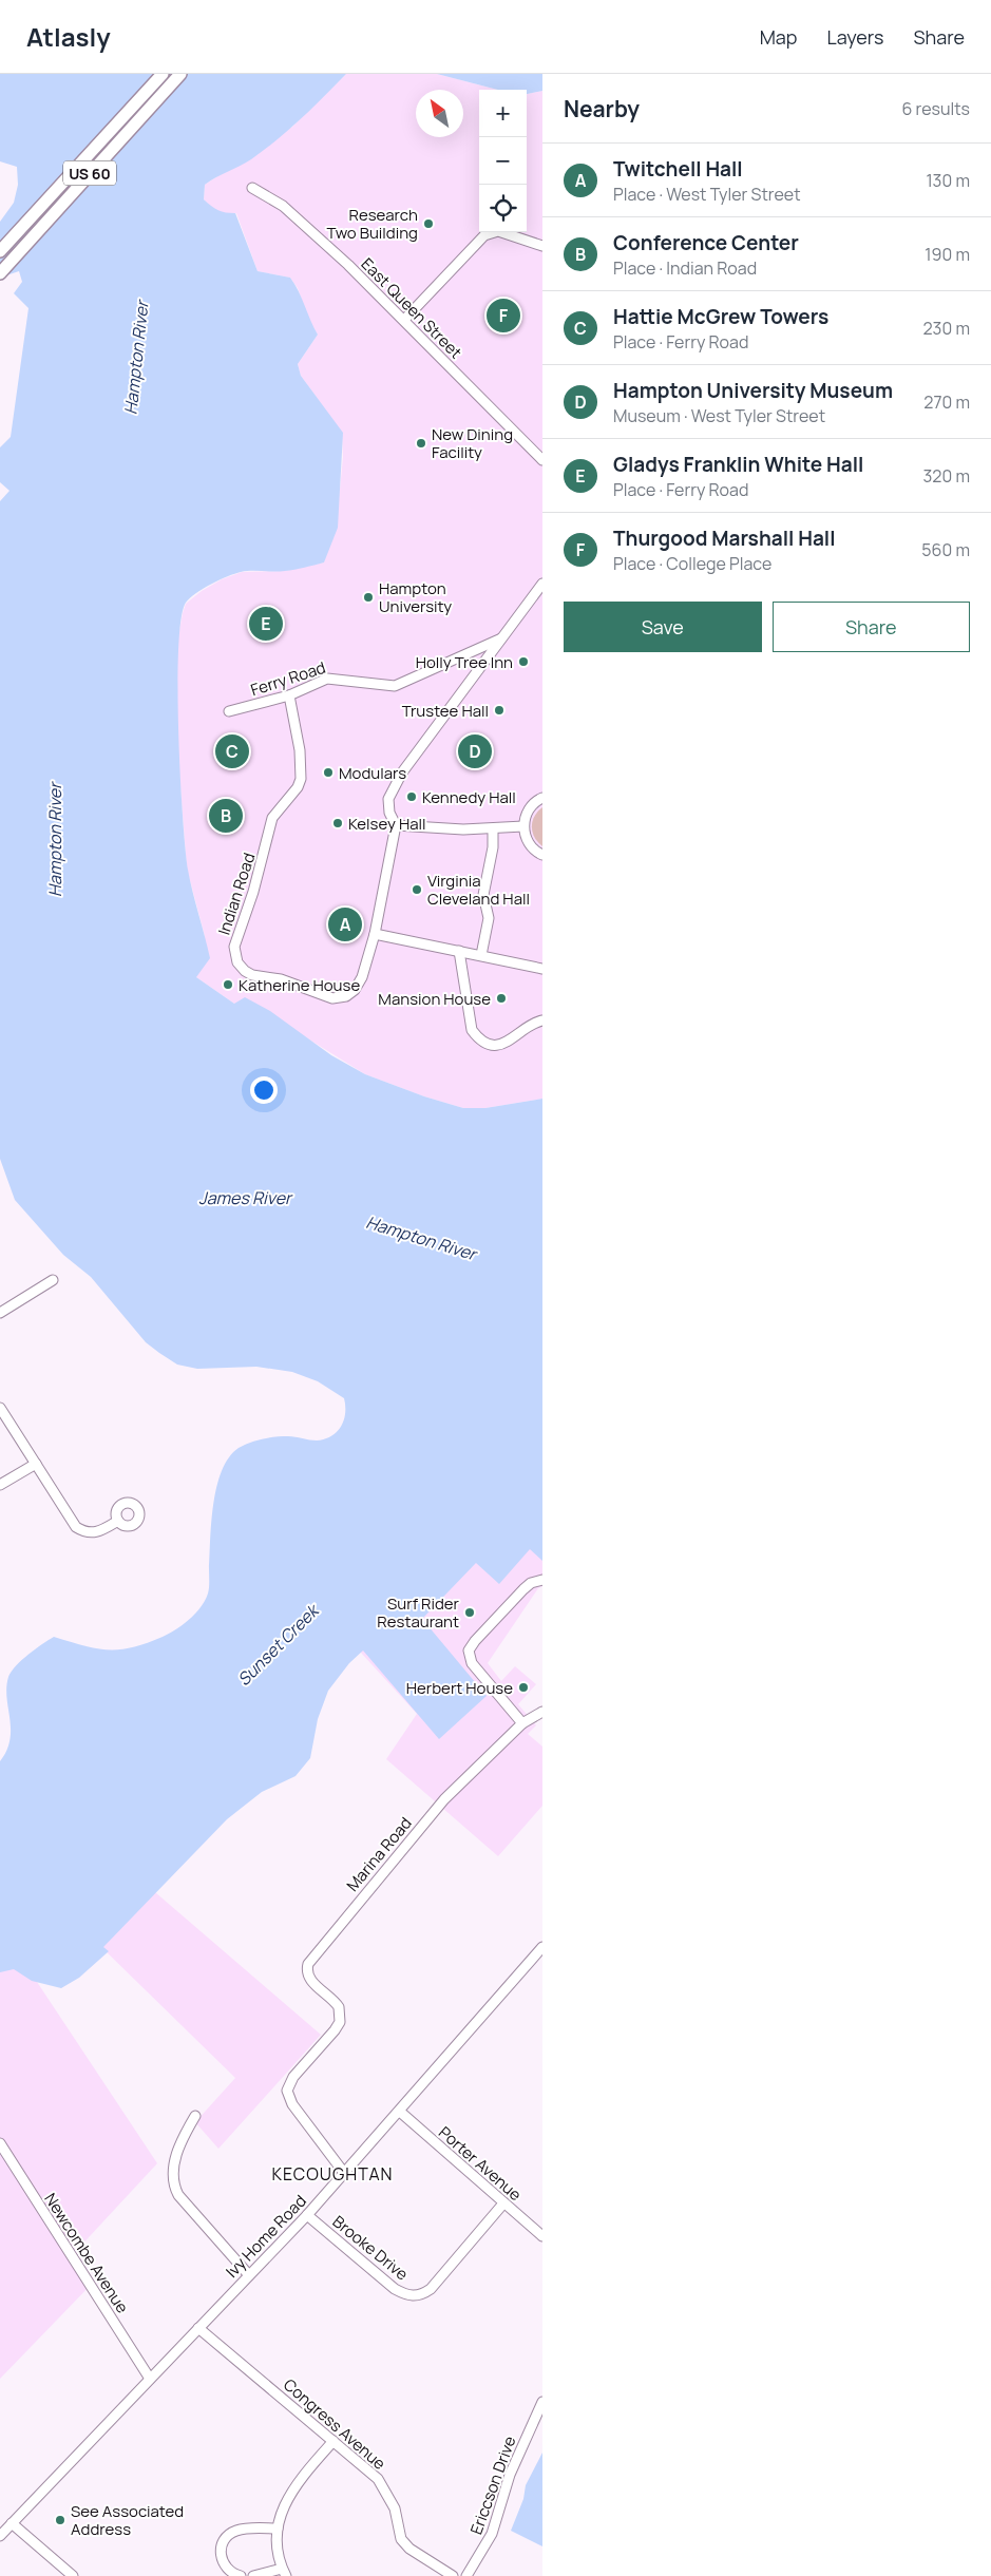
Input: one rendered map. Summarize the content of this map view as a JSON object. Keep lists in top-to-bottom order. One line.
{"streets":{"main road":["US 60"],"street":["East Queen Street","Ferry Road","Indian Road","Marina Road","Porter Avenue","Ivy Home Road","Brooke Drive","Newcombe Avenue","Congress Avenue","Ericcson Drive"]},"crossings":[["Ferry Road","Indian Road"],["Marina Road","Ivy Home Road"],["Porter Avenue","Ivy Home Road"],["Porter Avenue","Brooke Drive"],["Ivy Home Road","Brooke Drive"],["Ivy Home Road","Newcombe Avenue"],["Ivy Home Road","Congress Avenue"]],"districts":["KECOUGHTAN"],"water":["Hampton River","James River","Sunset Creek"],"places":["Research Two Building","New Dining Facility","Hampton University","Holly Tree Inn","Trustee Hall","Modulars","Kennedy Hall","Kelsey Hall","Virginia Cleveland Hall","Katherine House","Mansion House","Surf Rider Restaurant","Herbert House","See Associated Address"],"north":"top left","page":{"header":"Atlasly","nav":["Map","Layers","Share"],"heading":["Nearby","6 results"],"map_buttons":["+","−"],"list":[{"mark":"A","name":"Twitchell Hall","note":"Place · West Tyler Street","value":"130 m"},{"mark":"B","name":"Conference Center","note":"Place · Indian Road","value":"190 m"},{"mark":"C","name":"Hattie McGrew Towers","note":"Place · Ferry Road","value":"230 m"},{"mark":"D","name":"Hampton University Museum","note":"Museum · West Tyler Street","value":"270 m"},{"mark":"E","name":"Gladys Franklin White Hall","note":"Place · Ferry Road","value":"320 m"},{"mark":"F","name":"Thurgood Marshall Hall","note":"Place · College Place","value":"560 m"}],"pins":["F","E","C","D","B","A"],"buttons":["Save","Share"]}}
